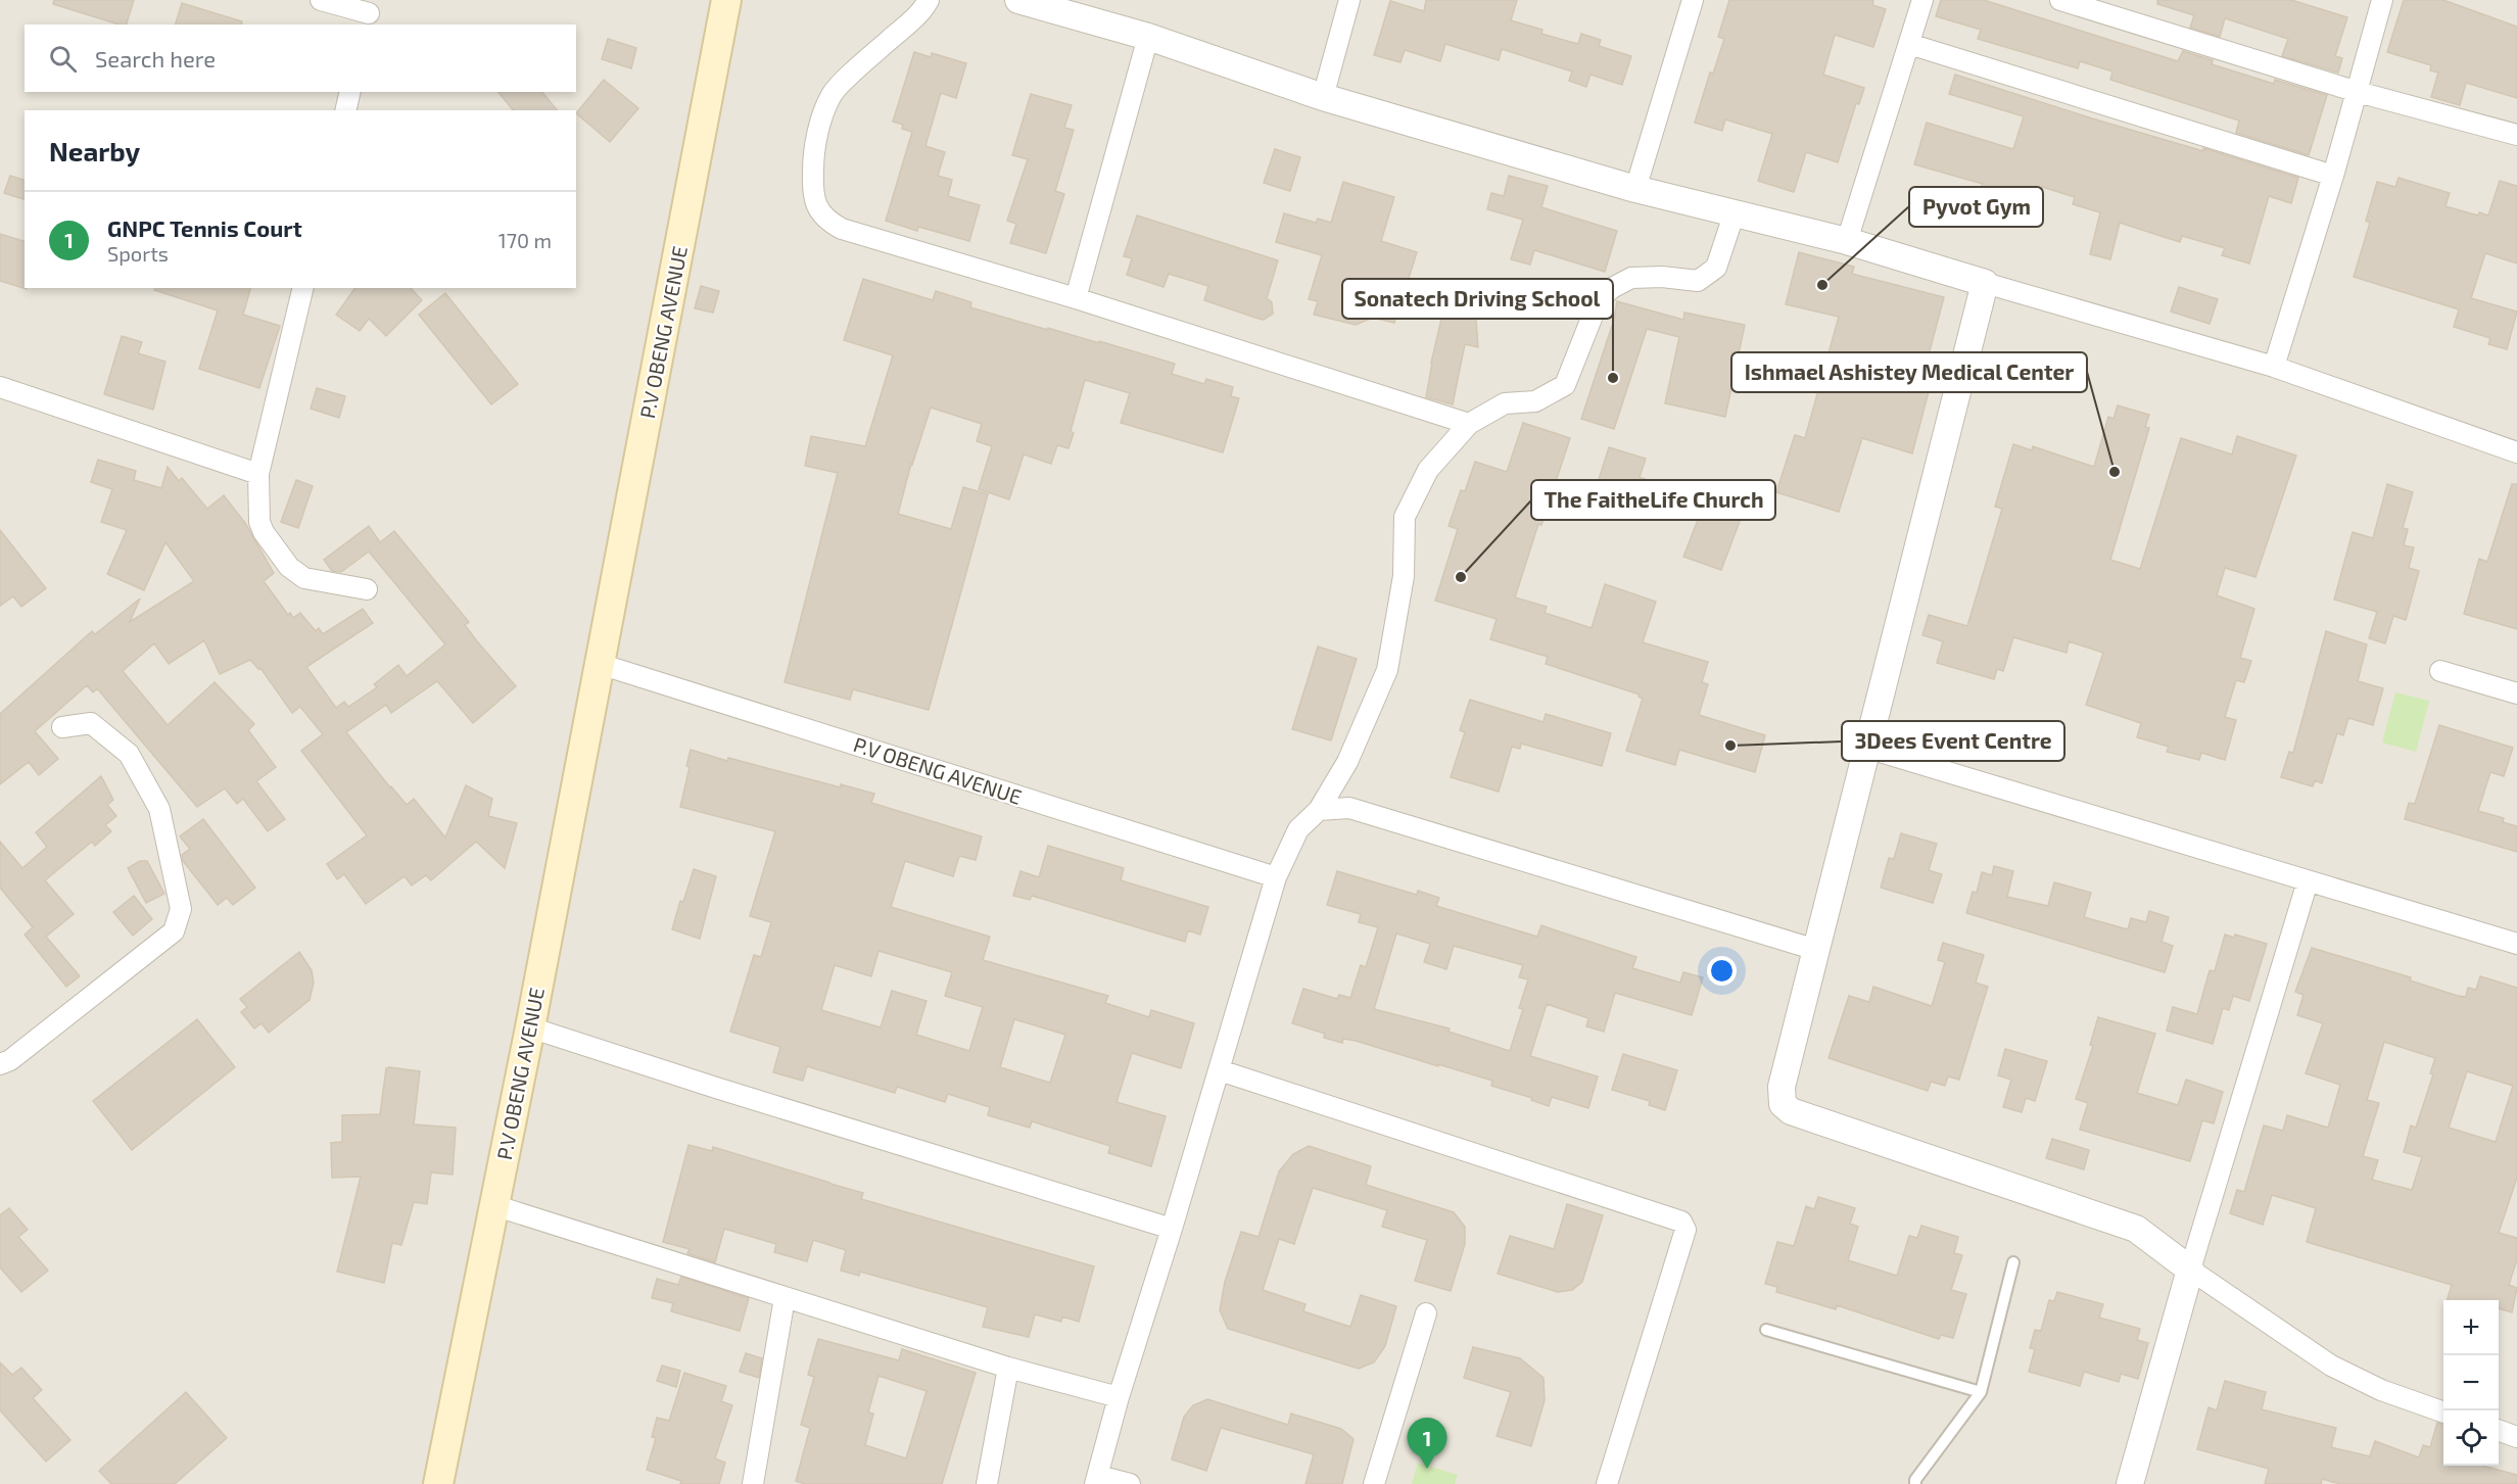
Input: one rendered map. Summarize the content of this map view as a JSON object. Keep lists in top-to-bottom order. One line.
{"streets":{"main road":["P.V OBENG AVENUE"]},"places":["Pyvot Gym","Sonatech Driving School","Ishmael Ashistey Medical Center","The FaitheLife Church","3Dees Event Centre"],"page":{"search":"Search here","heading":"Nearby","list":[{"mark":"1","name":"GNPC Tennis Court","note":"Sports","value":"170 m"}],"map_buttons":["+","−"],"pins":"1"}}
